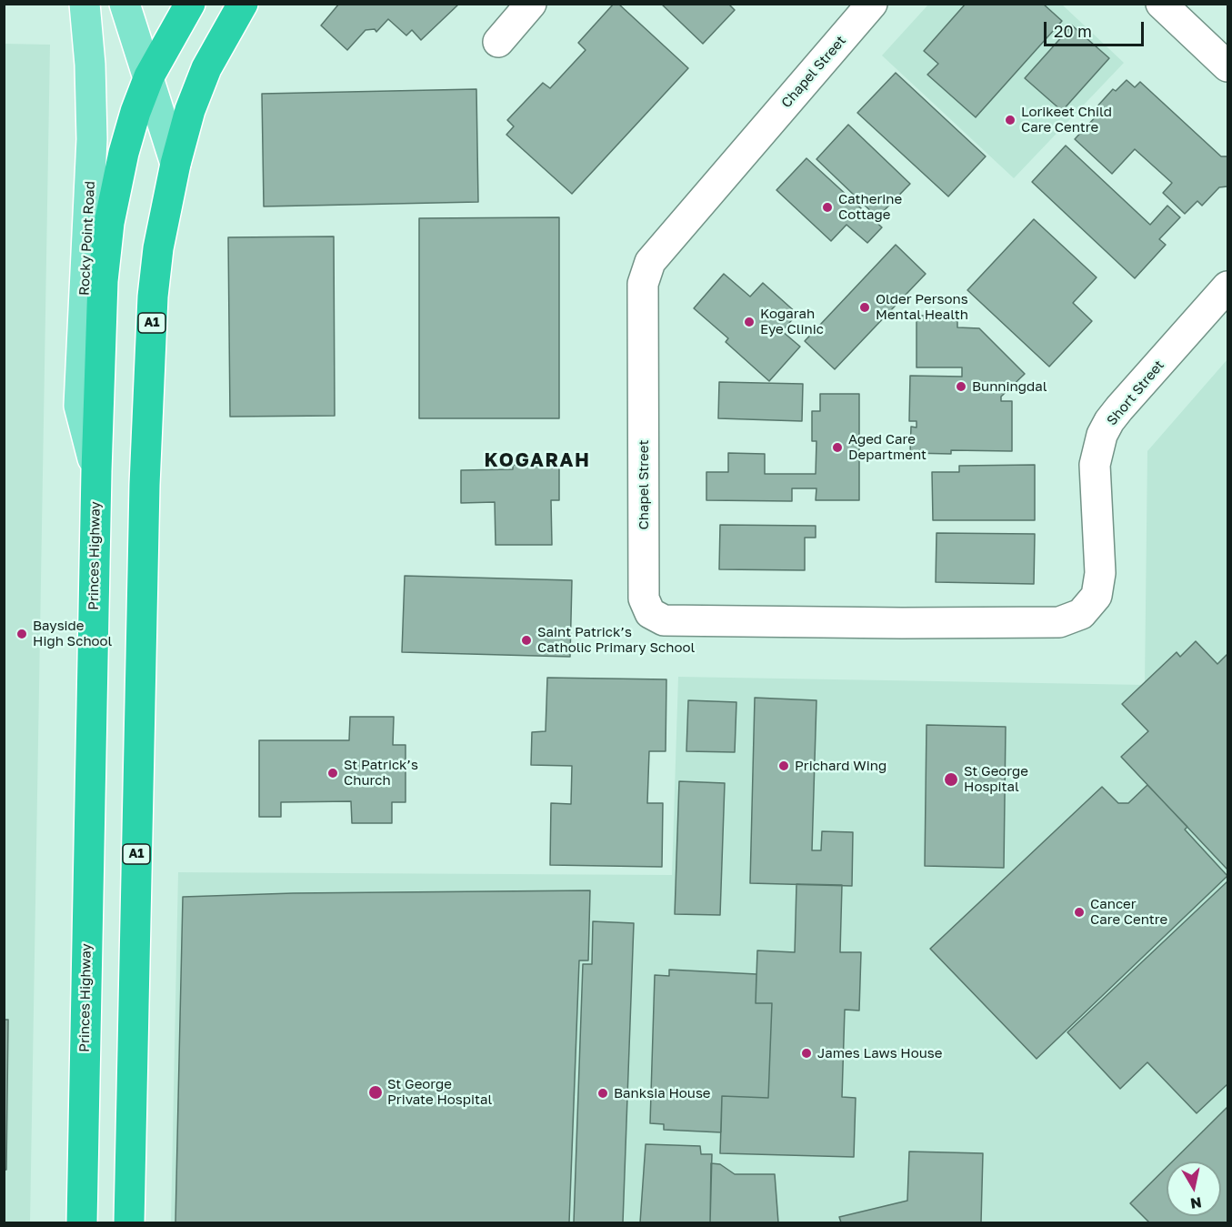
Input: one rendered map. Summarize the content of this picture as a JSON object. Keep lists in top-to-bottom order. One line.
{"streets":{"highway":["A1","Princes Highway"],"main road":["Rocky Point Road"],"street":["Chapel Street","Short Street"]},"crossings":[["Chapel Street","Short Street"],["Rocky Point Road","Princes Highway"]],"districts":["KOGARAH"],"places":["Lorikeet Child Care Centre","Catherine Cottage","Older Persons Mental Health","Kogarah Eye Clinic","Bunningdal","Aged Care Department","Bayside High School","Saint Patrick’s Catholic Primary School","Prichard Wing","St Patrick’s Church","St George Hospital","Cancer Care Centre","James Laws House","St George Private Hospital","Banksia House"],"scale_bar":"20 m","north":"bottom"}
